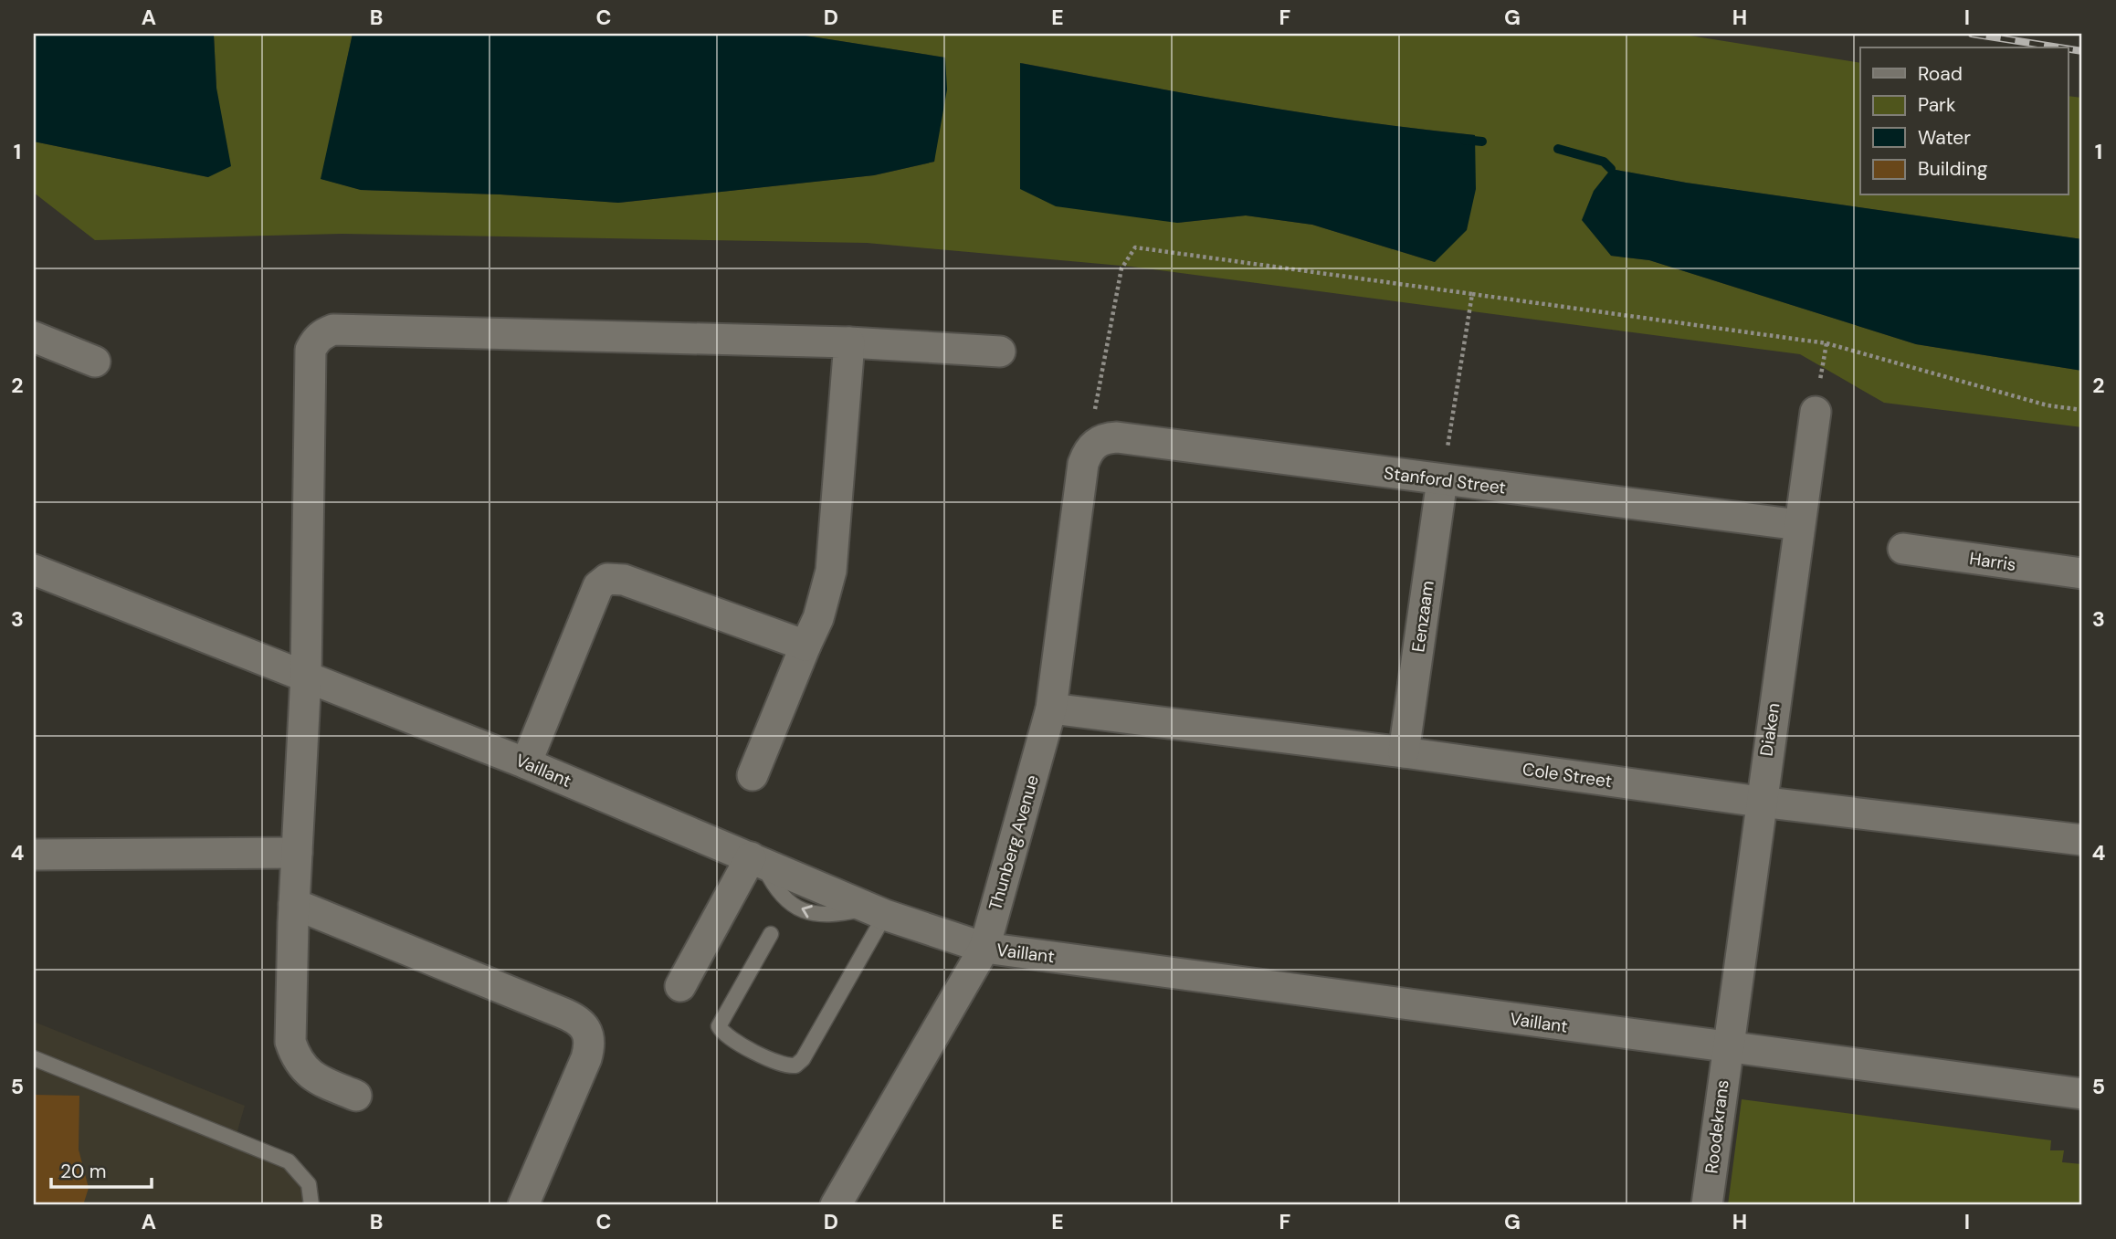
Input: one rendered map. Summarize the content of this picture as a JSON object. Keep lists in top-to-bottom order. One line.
{"streets":{"street":["Stanford Street","Harris","Eenzaam","Diaken","Vaillant","Cole Street","Thunberg Avenue","Roodekrans"]},"crossings":[["Stanford Street","Eenzaam"],["Stanford Street","Diaken"],["Stanford Street","Thunberg Avenue"],["Eenzaam","Cole Street"],["Diaken","Vaillant"],["Diaken","Cole Street"],["Diaken","Roodekrans"],["Vaillant","Thunberg Avenue"],["Vaillant","Roodekrans"],["Cole Street","Thunberg Avenue"]],"legend":["Road","Park","Water","Building"],"scale_bar":"20 m","grid":{"columns":["A","B","C","D","E","F","G","H","I"],"rows":["1","2","3","4","5"]}}
